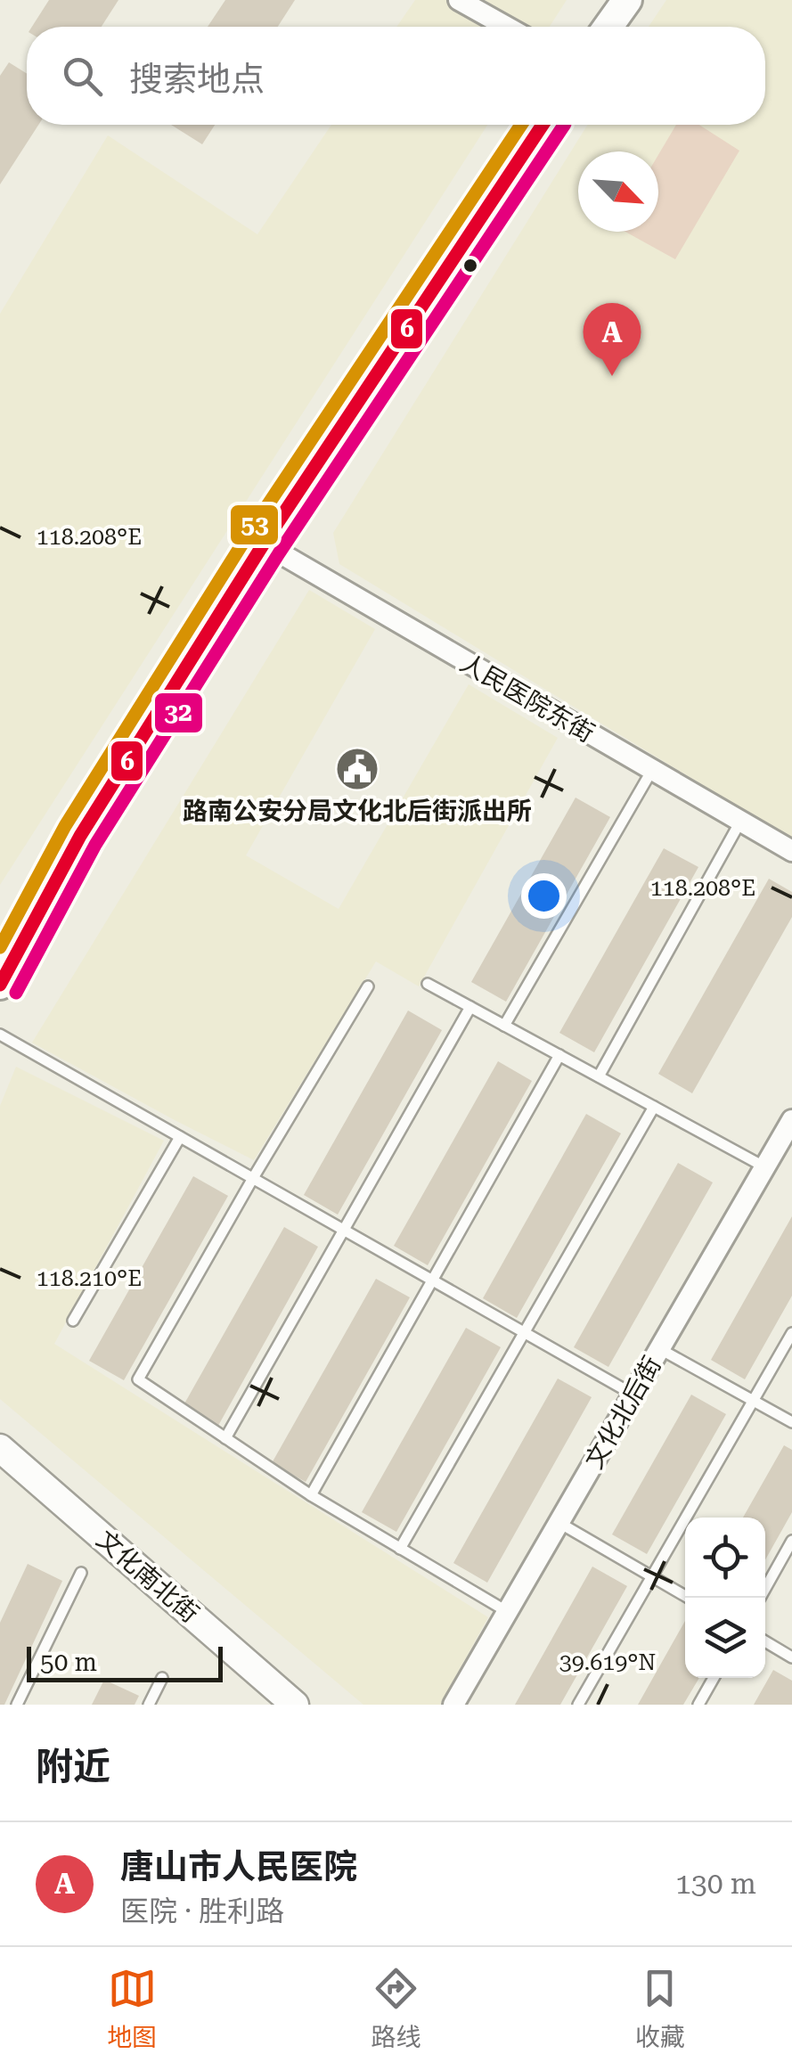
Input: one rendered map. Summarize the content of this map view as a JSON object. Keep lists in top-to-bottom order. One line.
{"streets":{"street":["人民医院东街","文化北后街","文化南北街"]},"places":{"public building":["路南公安分局文化北后街派出所"]},"lines":["transit line 6","transit line 32","transit line 53"],"scale_bar":"50 m","north":"bottom right","page":{"search":"搜索地点","pins":"A","scale":"50 m","heading":"附近","list":[{"mark":"A","name":"唐山市人民医院","note":"医院 · 胜利路","value":"130 m"}],"nav":["地图","路线","收藏"]},"coordinates":["118.208°E","118.210°E","39.619°N"]}
